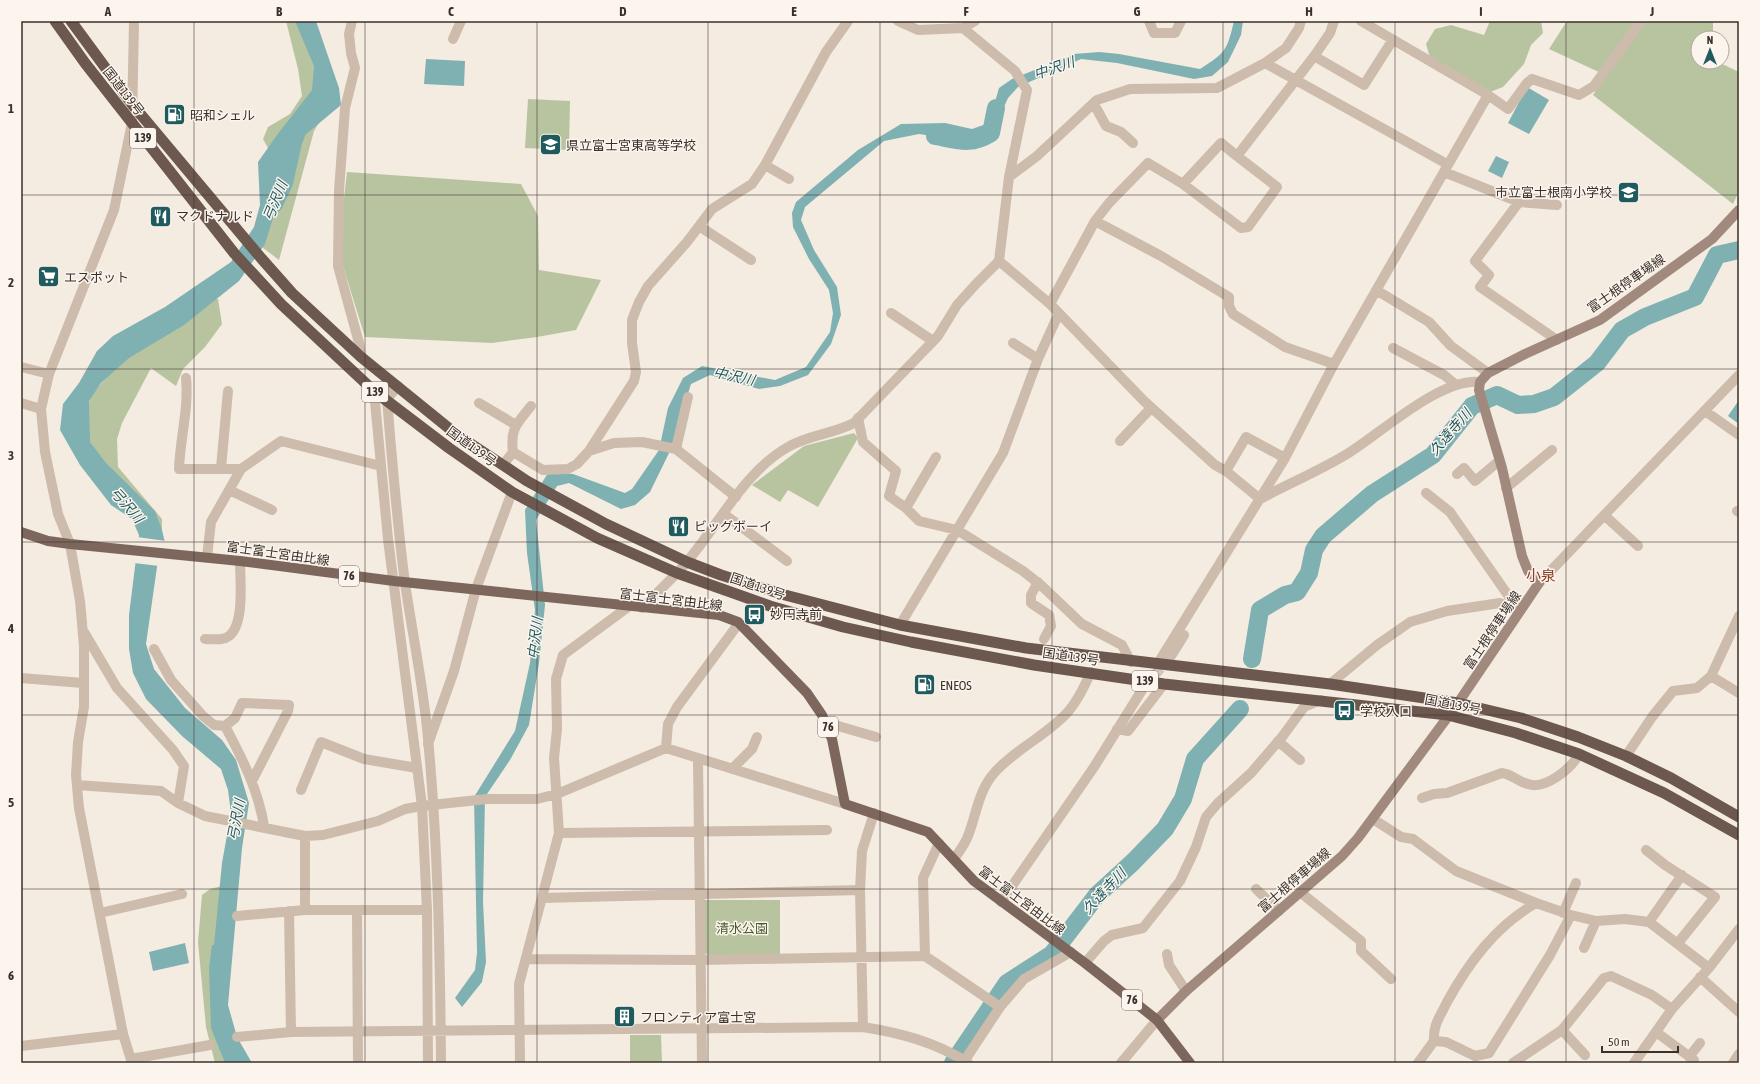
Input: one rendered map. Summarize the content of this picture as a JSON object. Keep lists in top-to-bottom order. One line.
{"streets":{"highway":["国道139号","139"],"main road":["富士根停車場線","富士富士宮由比線","76"]},"crossings":[["国道139号","富士根停車場線"],["富士根停車場線","富士富士宮由比線"]],"districts":["小泉"],"water":["中沢川","弓沢川","久遠寺川"],"parks":["清水公園"],"places":{"fuel station":["昭和シェル","ENEOS"],"school or university":["県立富士宮東高等学校","市立富士根南小学校"],"restaurant":["マクドナルド","ビッグボーイ"],"supermarket":["エスポット"],"bus stop":["妙円寺前","学校入口"],"building":["フロンティア富士宮"]},"scale_bar":"50 m","north":"top","grid":{"columns":["A","B","C","D","E","F","G","H","I","J"],"rows":["1","2","3","4","5","6"]}}
